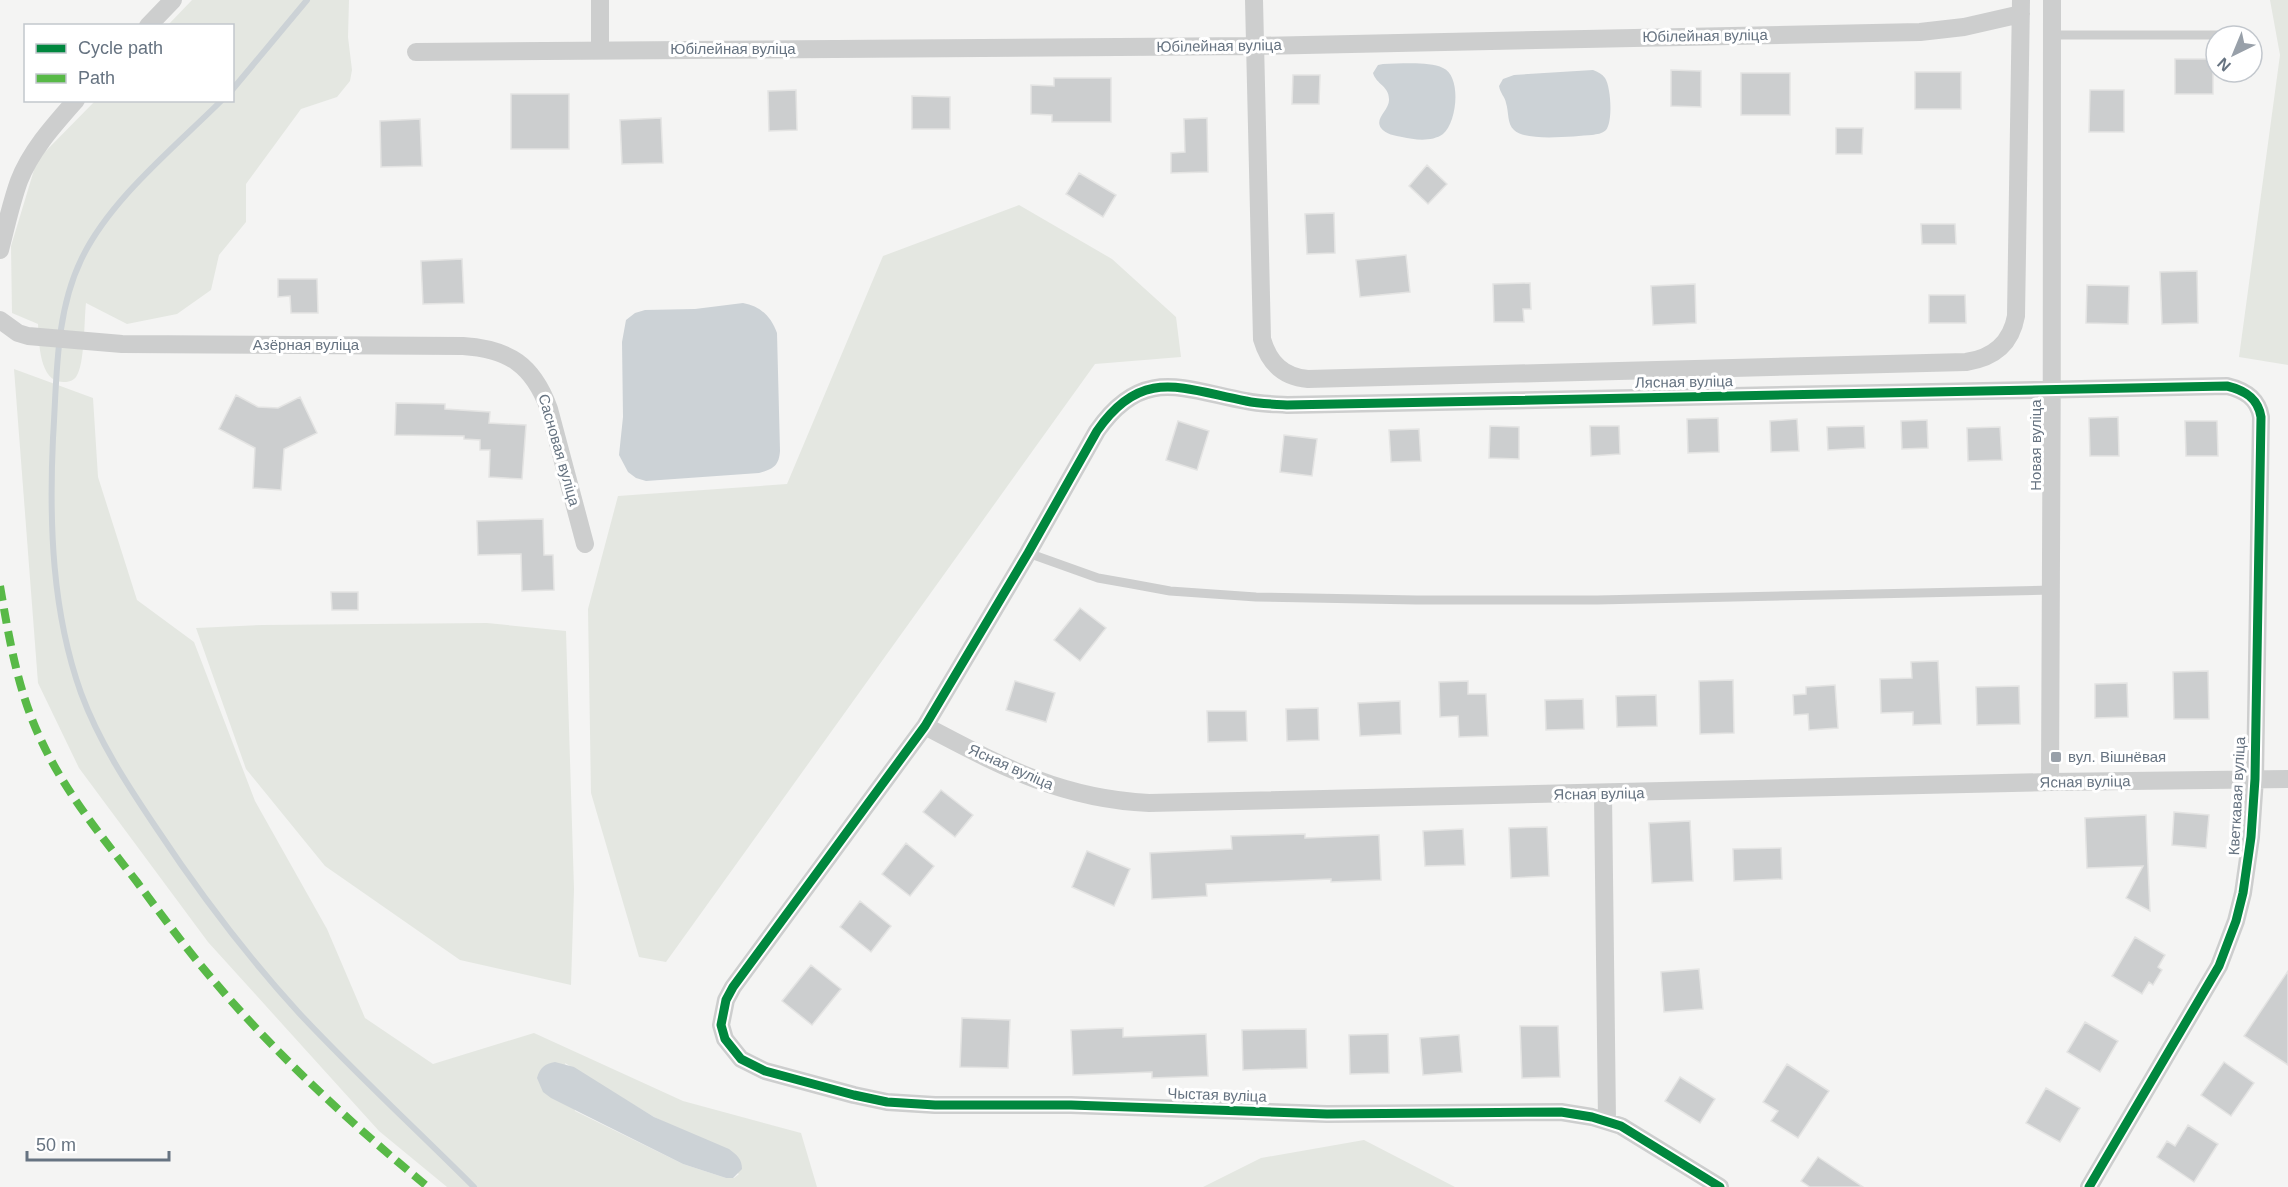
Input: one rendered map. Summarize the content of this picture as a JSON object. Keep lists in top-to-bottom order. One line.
{"streets":{"street":["Юбілейная вуліца","Азёрная вуліца","Лясная вуліца","Новая вуліца","Сасновая вуліца","Ясная вуліца","Кветкавая вуліца","Чыстая вуліца"]},"crossings":[["Юбілейная вуліца","Лясная вуліца"],["Азёрная вуліца","Сасновая вуліца"],["Лясная вуліца","Новая вуліца"],["Лясная вуліца","Кветкавая вуліца"],["Новая вуліца","Ясная вуліца"],["Ясная вуліца","Кветкавая вуліца"],["Ясная вуліца","Чыстая вуліца"]],"places":{"transit":["вул. Вішнёвая"]},"legend":["Cycle path","Path"],"scale_bar":"50 m","north":"bottom left"}
